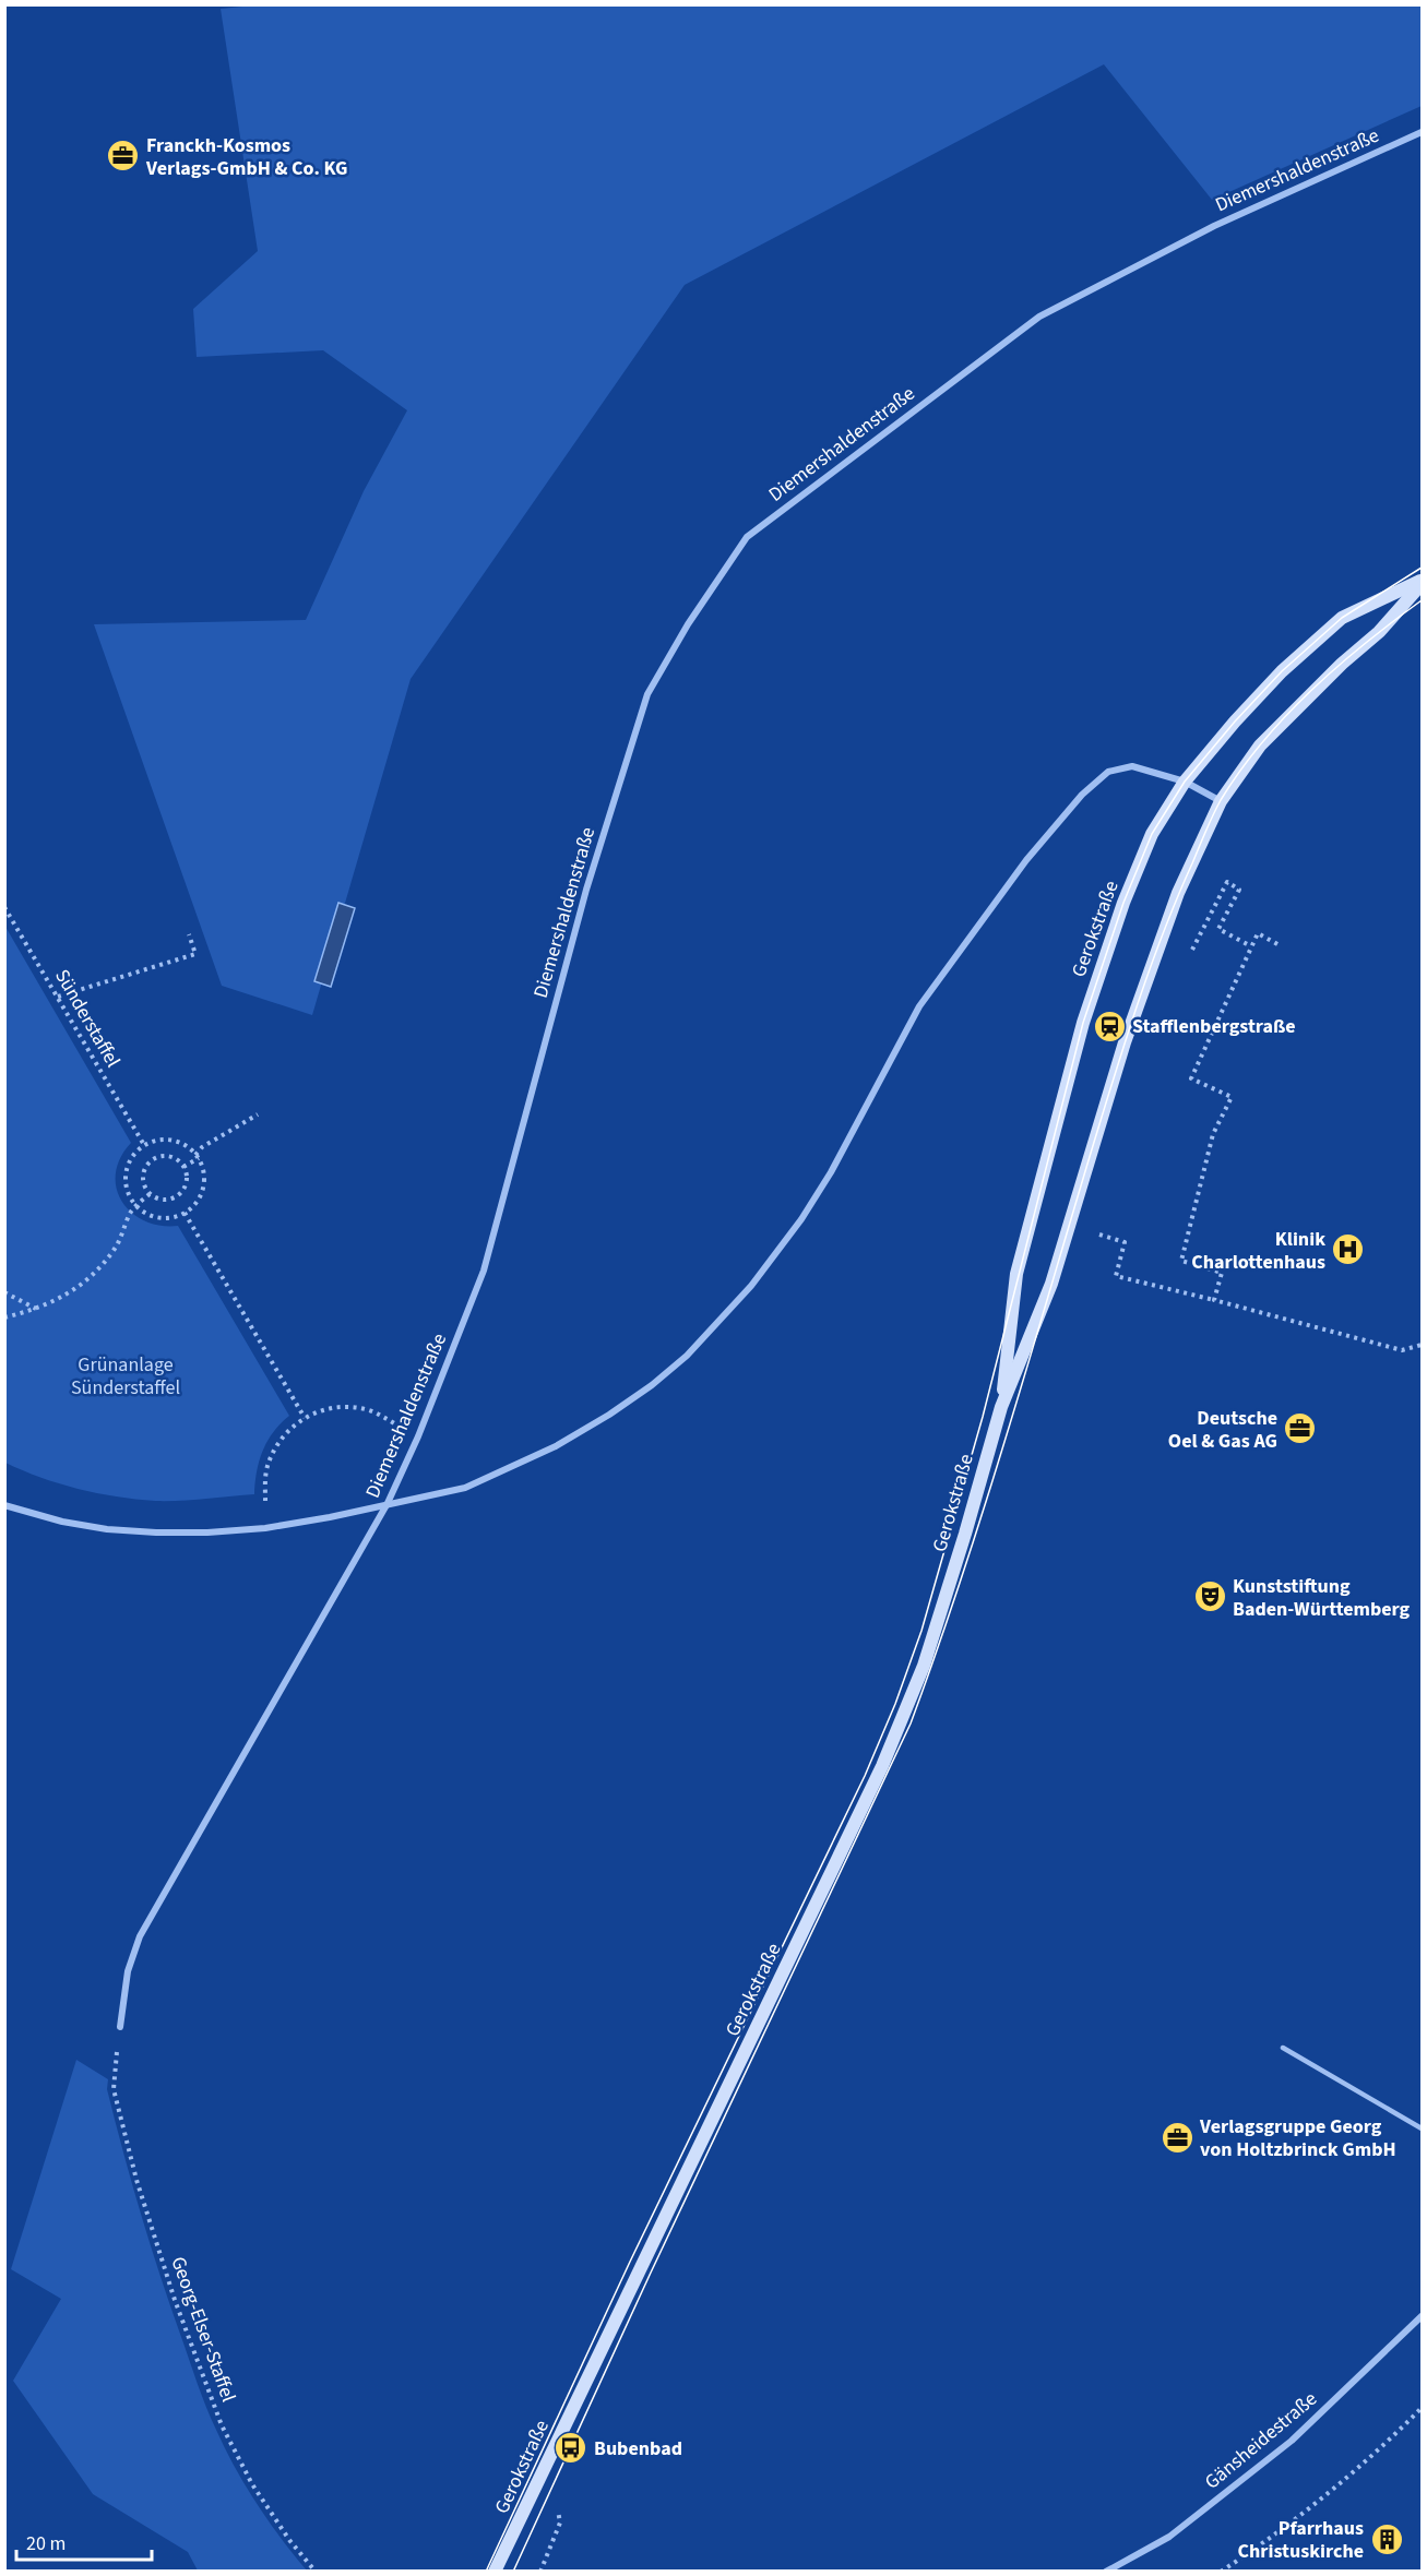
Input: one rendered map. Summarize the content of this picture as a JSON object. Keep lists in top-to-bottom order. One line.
{"streets":{"street":["Diemershaldenstraße","Gerokstraße","Gänsheidestraße"],"path":["Sünderstaffel","Georg-Elser-Staffel"]},"parks":["Grünanlage Sünderstaffel"],"places":{"office":["Franckh-Kosmos Verlags-GmbH & Co. KG","Deutsche Oel & Gas AG","Verlagsgruppe Georg von Holtzbrinck GmbH"],"station":["Stafflenbergstraße"],"hospital":["Klinik Charlottenhaus"],"theatre":["Kunststiftung Baden-Württemberg"],"bus stop":["Bubenbad"],"building":["Pfarrhaus Christuskirche"]},"scale_bar":"20 m"}
